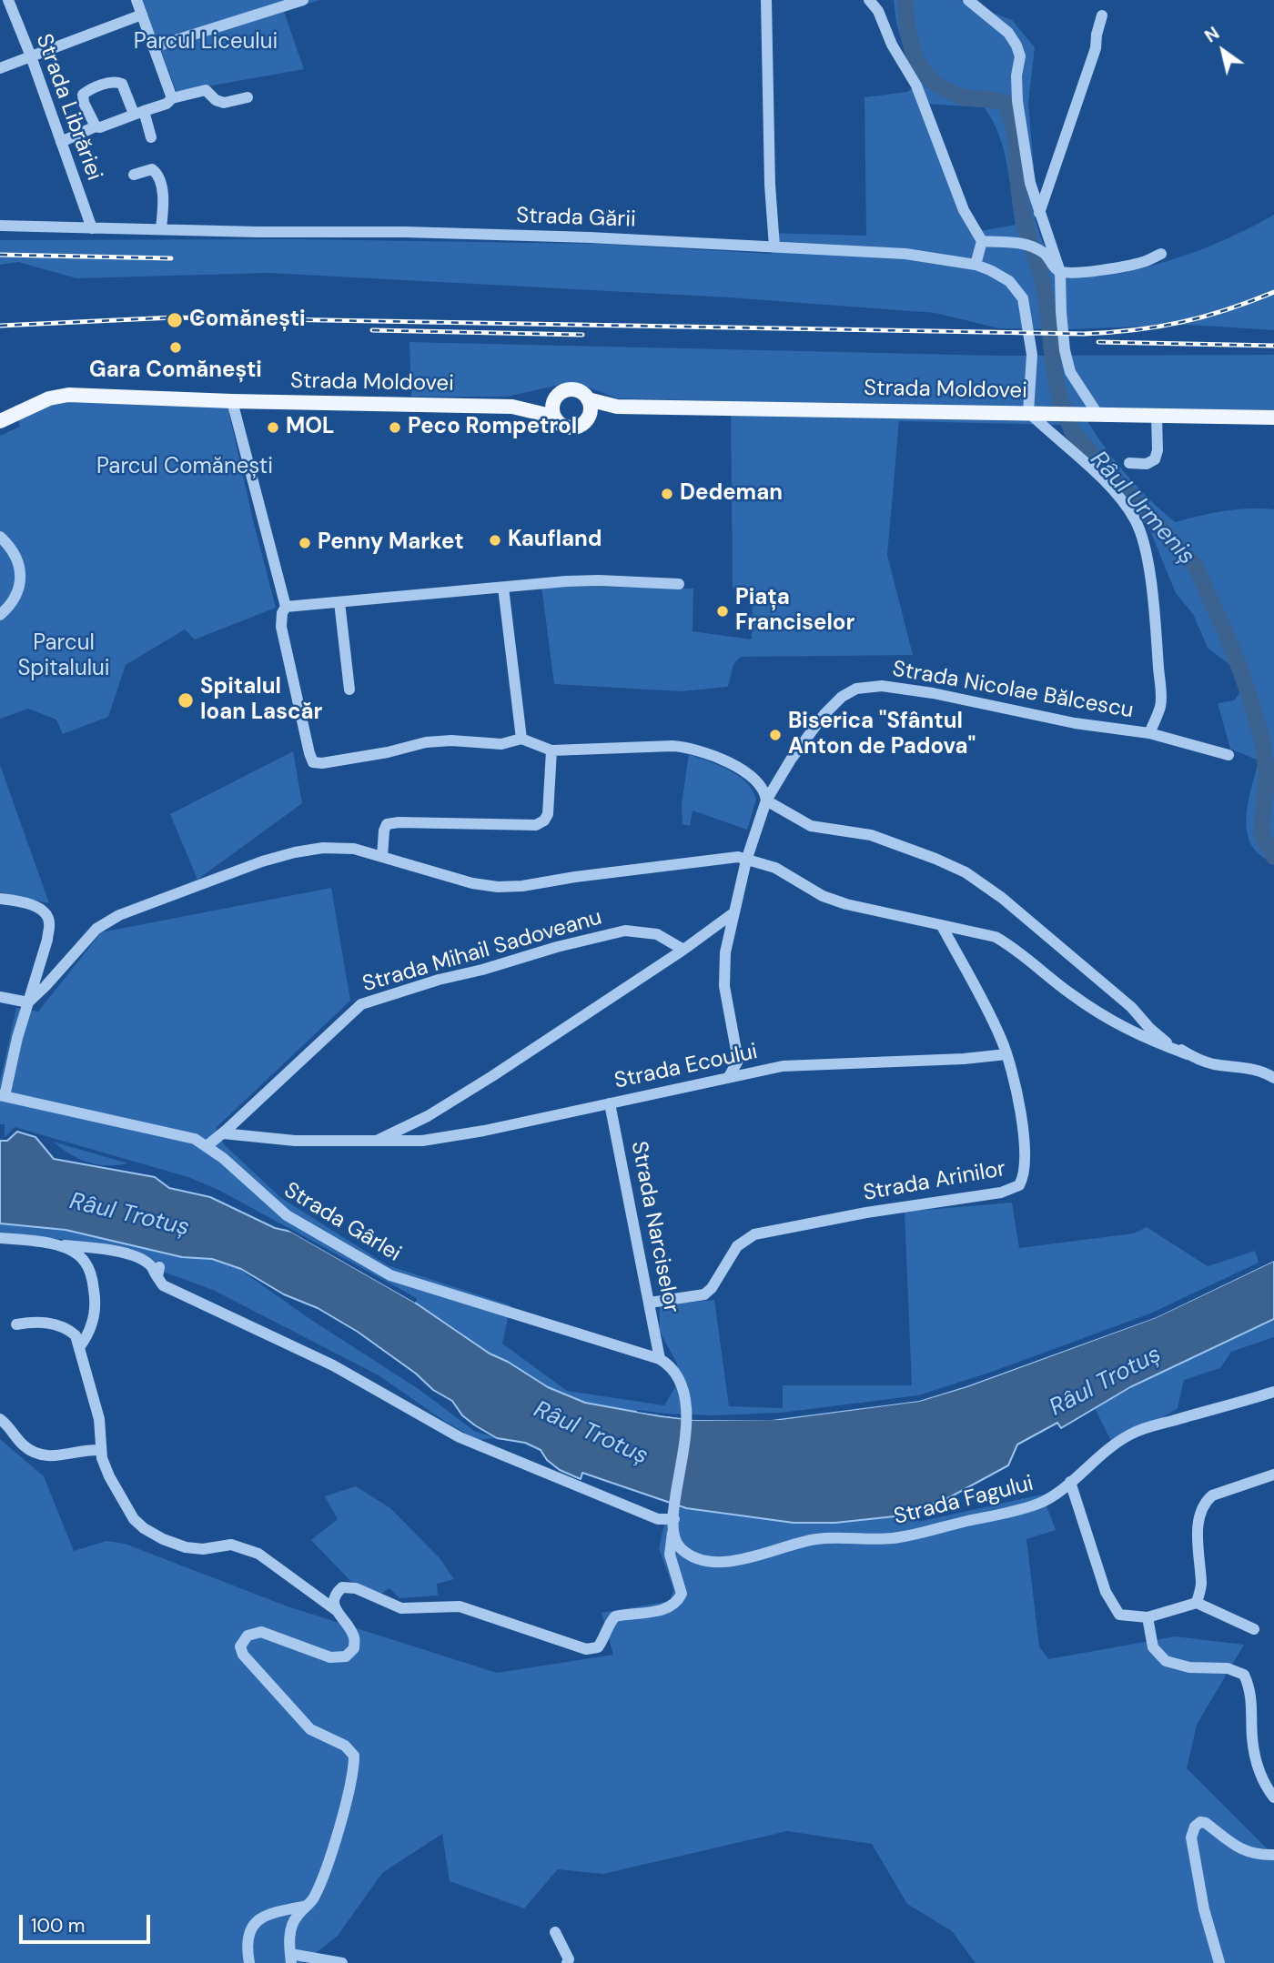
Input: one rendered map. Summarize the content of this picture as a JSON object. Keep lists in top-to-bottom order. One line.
{"streets":{"main road":["Strada Moldovei"],"street":["Strada Librăriei","Strada Gării","Strada Nicolae Bălcescu","Strada Mihail Sadoveanu","Strada Ecoului","Strada Arinilor","Strada Gârlei","Strada Narciselor","Strada Fagului"]},"crossings":[["Strada Librăriei","Strada Gării"],["Strada Gării","Strada Moldovei"],["Strada Nicolae Bălcescu","Strada Ecoului"],["Strada Mihail Sadoveanu","Strada Gârlei"],["Strada Ecoului","Strada Arinilor"],["Strada Ecoului","Strada Narciselor"],["Strada Arinilor","Strada Narciselor"],["Strada Gârlei","Strada Narciselor"]],"water":["Râul Urmeniș","Râul Trotuș"],"parks":["Parcul Liceului","Parcul Comănești","Parcul Spitalului"],"places":["Comănești","Gara Comănești","MOL","Peco Rompetrol","Dedeman","Kaufland","Penny Market","Piața Franciselor","Spitalul Ioan Lascăr","Biserica \"Sfântul Anton de Padova\""],"scale_bar":"100 m","north":"top left"}
